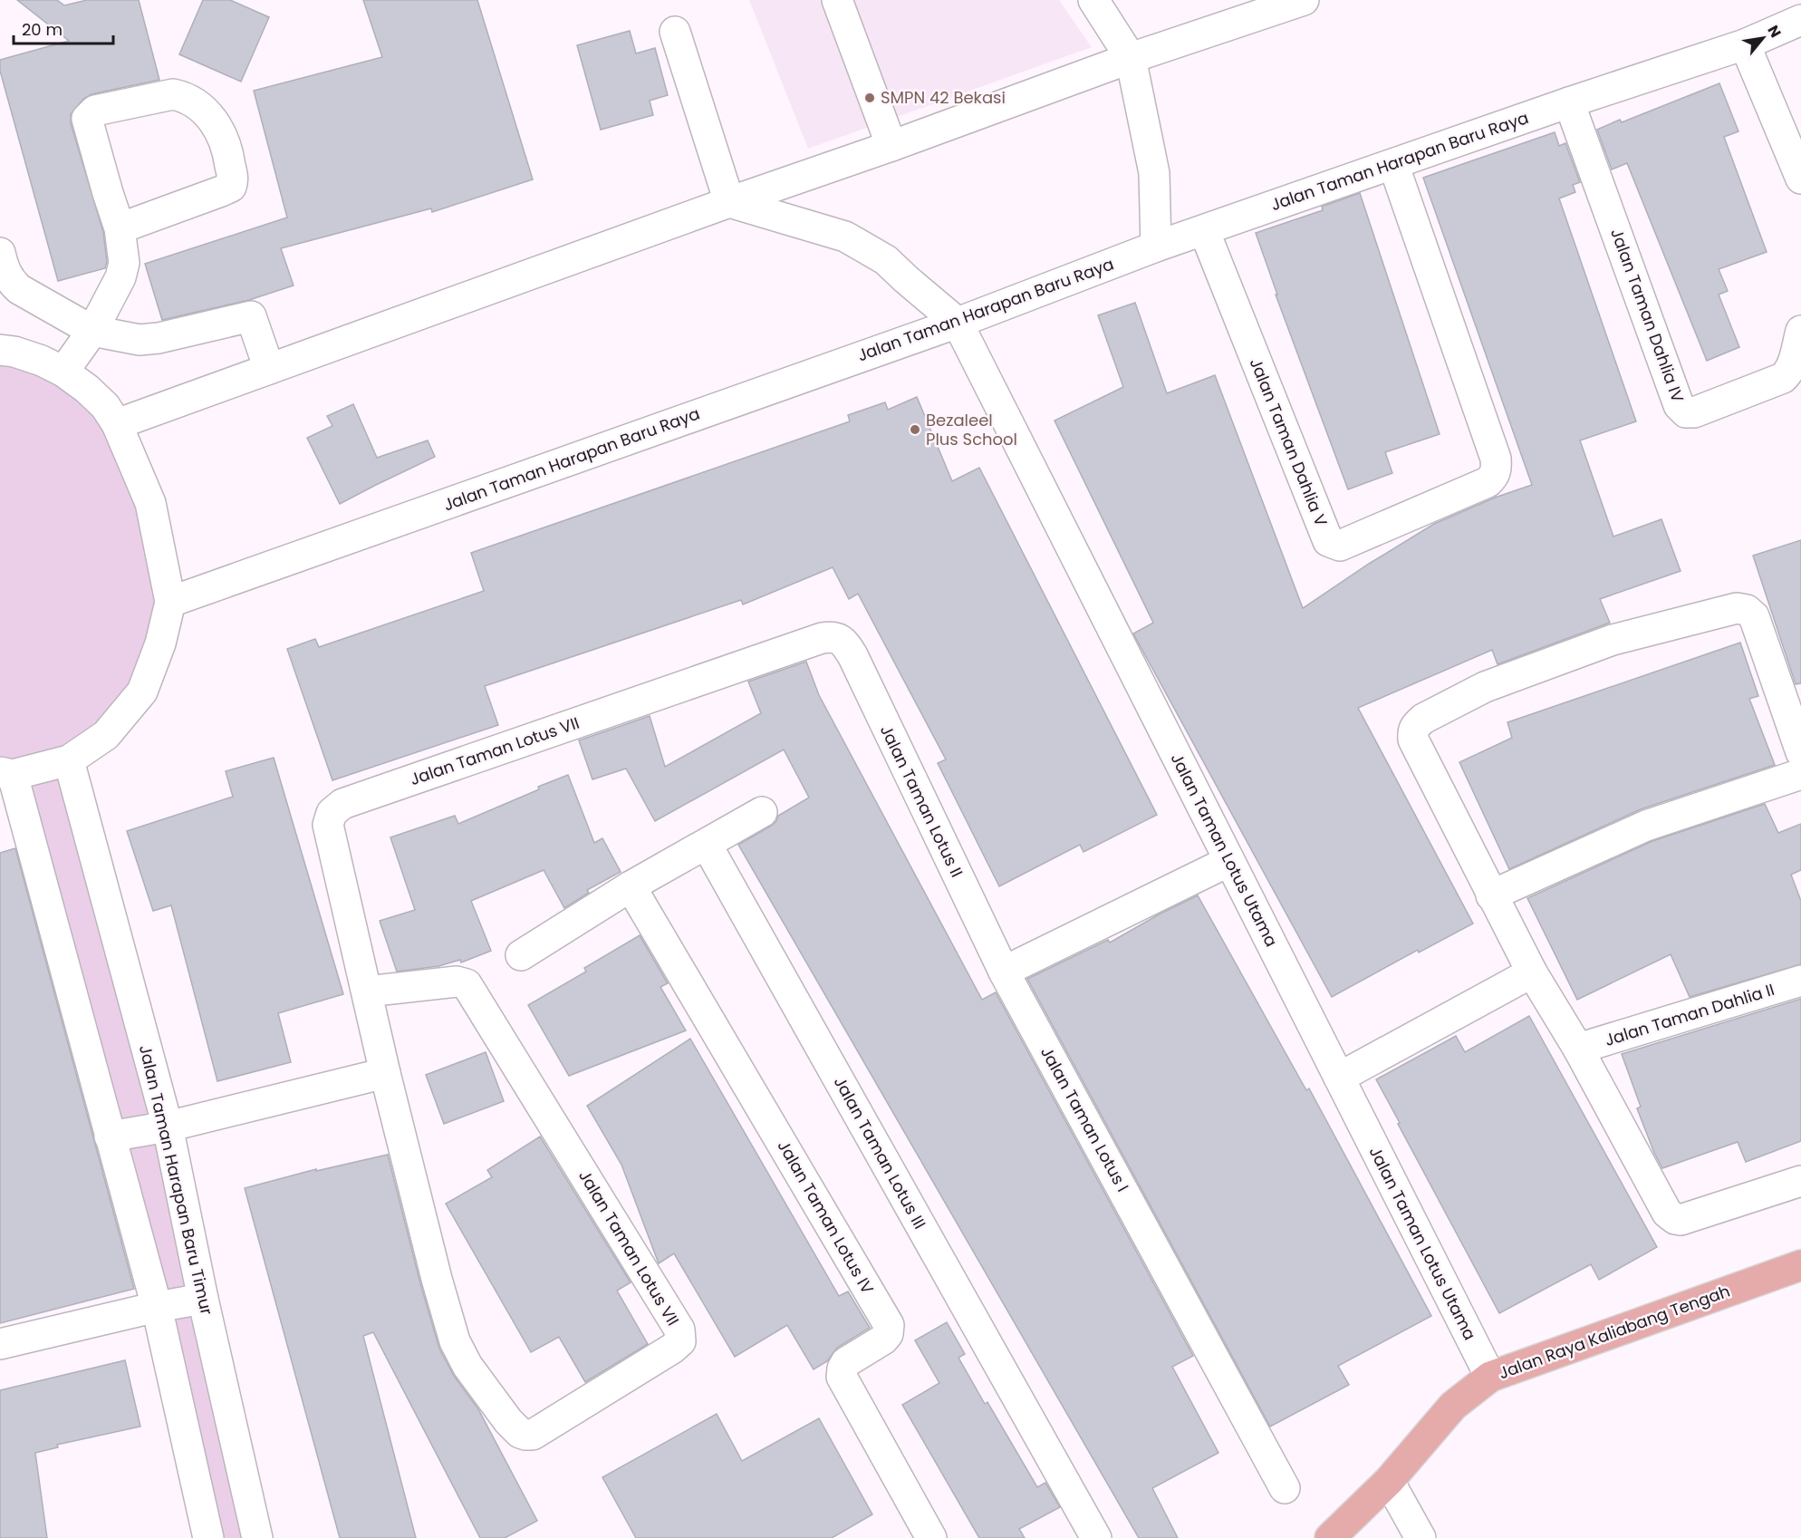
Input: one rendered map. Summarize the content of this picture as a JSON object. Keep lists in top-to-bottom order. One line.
{"streets":{"main road":["Jalan Raya Kaliabang Tengah"],"street":["Jalan Taman Harapan Baru Raya","Jalan Taman Dahlia IV","Jalan Taman Dahlia V","Jalan Taman Lotus VII","Jalan Taman Lotus II","Jalan Taman Lotus Utama","Jalan Taman Dahlia II","Jalan Taman Lotus I","Jalan Taman Lotus III","Jalan Taman Harapan Baru Timur","Jalan Taman Lotus IV"]},"crossings":[["Jalan Taman Harapan Baru Raya","Jalan Taman Dahlia IV"],["Jalan Taman Harapan Baru Raya","Jalan Taman Dahlia V"],["Jalan Taman Harapan Baru Raya","Jalan Taman Lotus Utama"],["Jalan Taman Lotus VII","Jalan Taman Lotus II"],["Jalan Taman Lotus II","Jalan Taman Lotus I"],["Jalan Taman Lotus Utama","Jalan Raya Kaliabang Tengah"]],"places":["SMPN 42 Bekasi","Bezaleel Plus School"],"scale_bar":"20 m","north":"top right"}
